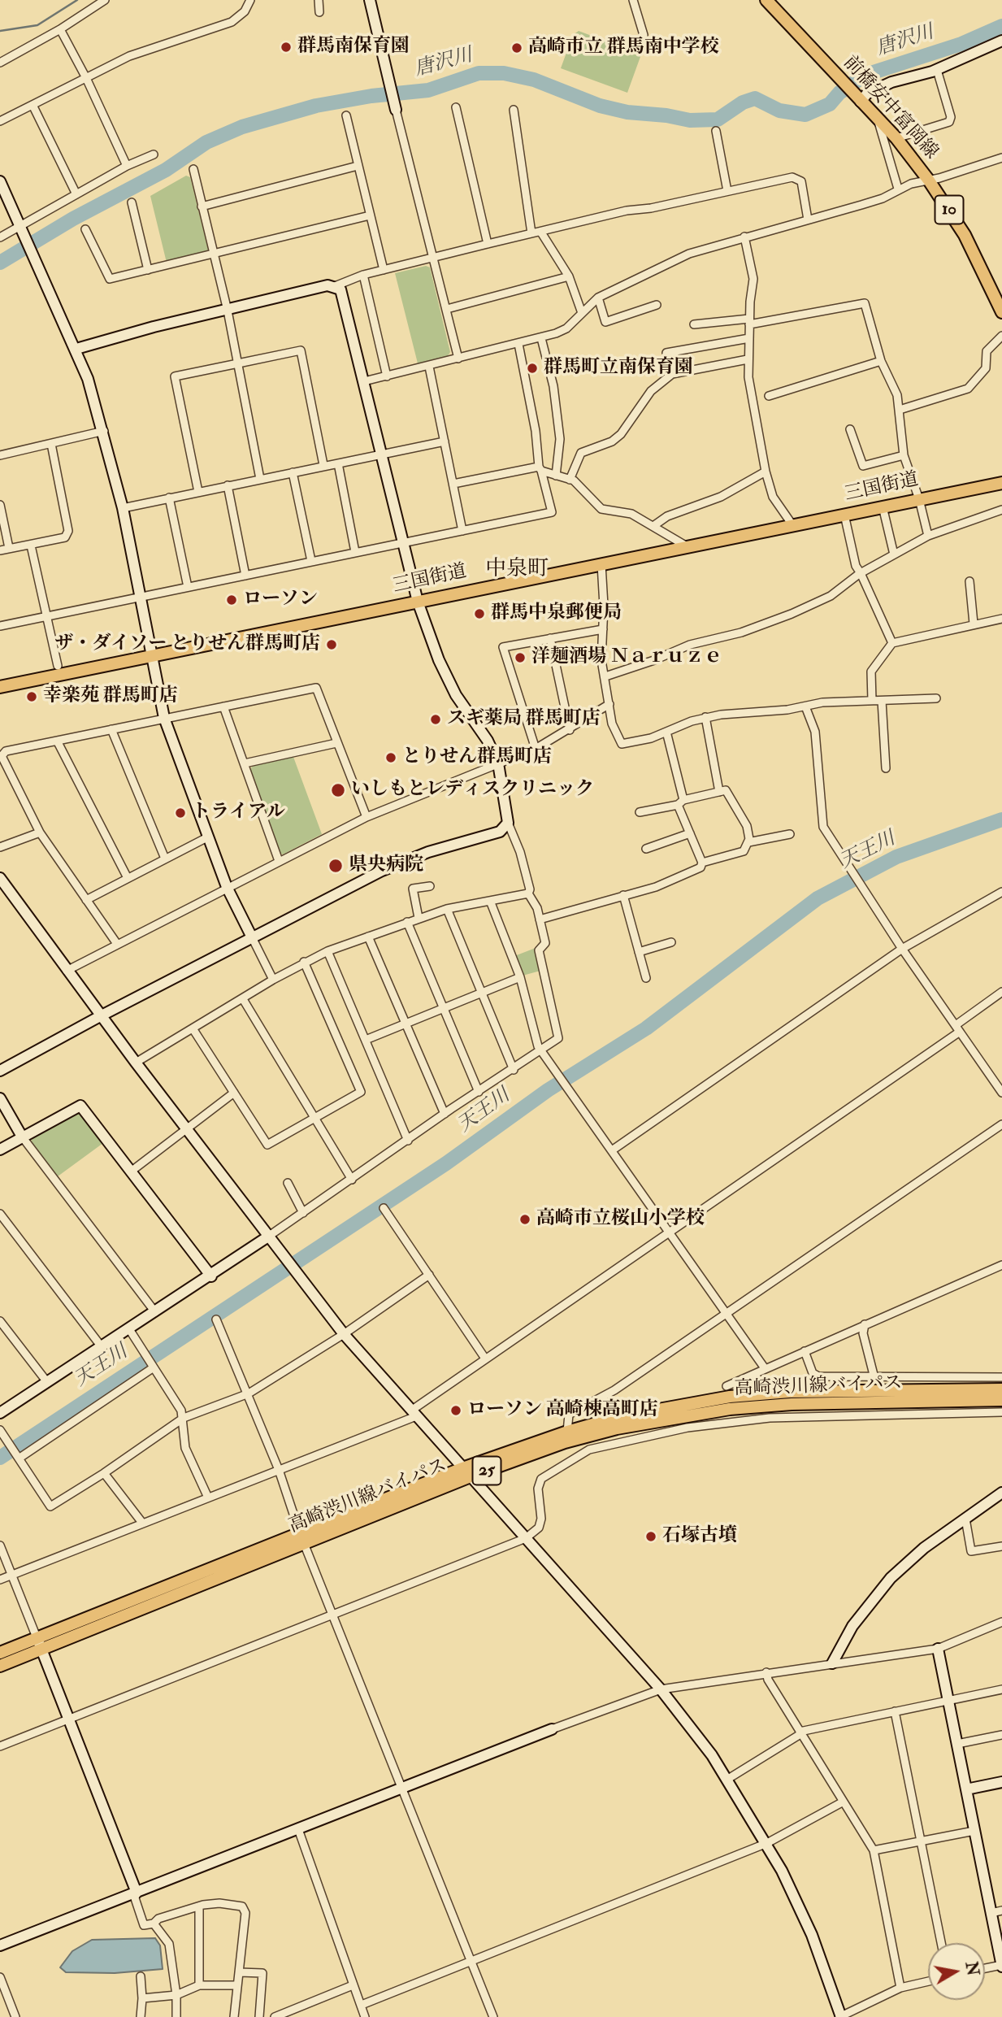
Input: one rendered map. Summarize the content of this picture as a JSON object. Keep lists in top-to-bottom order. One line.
{"streets":{"main road":["前橋安中富岡線","10","三国街道","高崎渋川線バイパス","25"]},"districts":["中泉町"],"water":["唐沢川","天王川"],"places":["群馬南保育園","高崎市立 群馬南中学校","群馬町立南保育園","ローソン","群馬中泉郵便局","ザ・ダイソー とりせん群馬町店","洋麺酒場 Ｎａｒｕｚｅ","幸楽苑 群馬町店","スギ薬局 群馬町店","とりせん群馬町店","いしもとレディスクリニック","トライアル","県央病院","高崎市立桜山小学校","ローソン 高崎棟高町店","石塚古墳"],"north":"right"}
